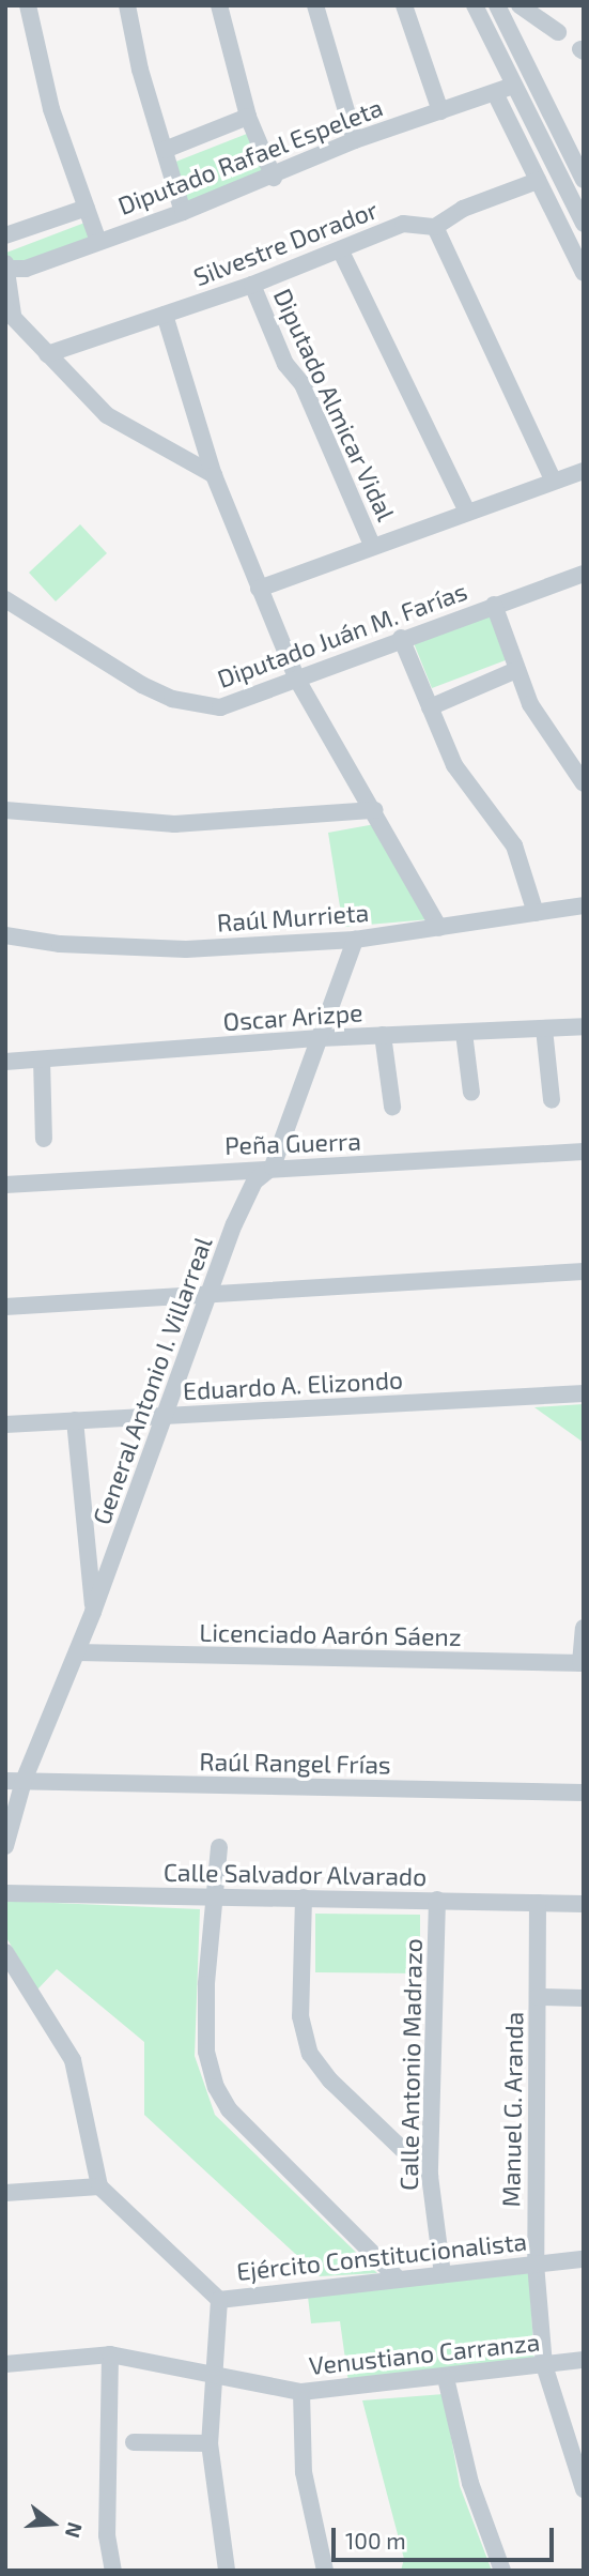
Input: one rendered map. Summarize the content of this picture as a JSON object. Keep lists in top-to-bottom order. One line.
{"streets":{"street":["Diputado Rafael Espeleta","Silvestre Dorador","Diputado Almicar Vidal","Diputado Juán M. Farías","Raúl Murrieta","Oscar Arizpe","Peña Guerra","General Antonio I. Villarreal","Eduardo A. Elizondo","Licenciado Aarón Sáenz","Raúl Rangel Frías","Calle Salvador Alvarado","Calle Antonio Madrazo","Manuel G. Aranda","Ejército Constitucionalista","Venustiano Carranza"]},"crossings":[["Silvestre Dorador","Diputado Almicar Vidal"],["Raúl Murrieta","General Antonio I. Villarreal"],["Oscar Arizpe","General Antonio I. Villarreal"],["Peña Guerra","General Antonio I. Villarreal"],["General Antonio I. Villarreal","Eduardo A. Elizondo"],["General Antonio I. Villarreal","Licenciado Aarón Sáenz"],["General Antonio I. Villarreal","Raúl Rangel Frías"],["Calle Salvador Alvarado","Calle Antonio Madrazo"],["Calle Salvador Alvarado","Manuel G. Aranda"],["Calle Antonio Madrazo","Ejército Constitucionalista"],["Manuel G. Aranda","Ejército Constitucionalista"],["Manuel G. Aranda","Venustiano Carranza"]],"scale_bar":"100 m","north":"right"}
